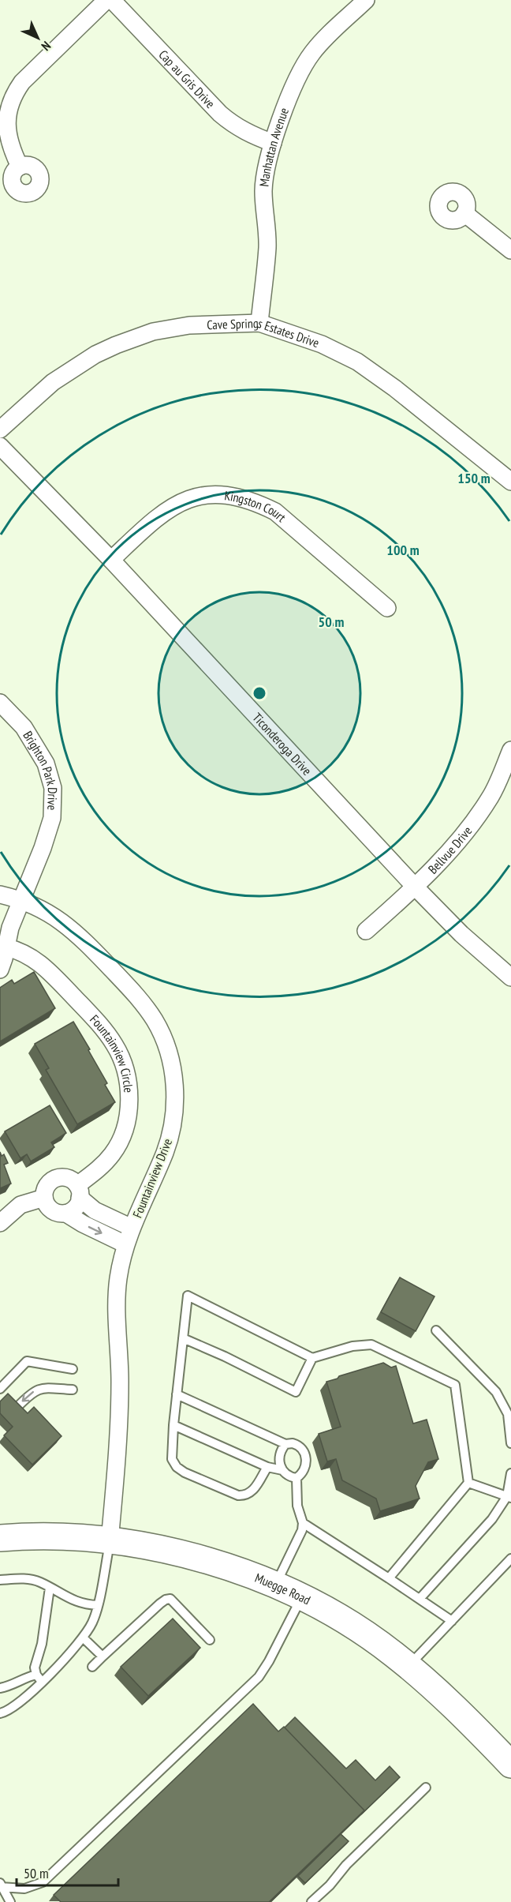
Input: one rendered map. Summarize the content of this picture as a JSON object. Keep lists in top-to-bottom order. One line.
{"streets":{"main road":["Muegge Road"],"street":["Cap au Gris Drive","Manhattan Avenue","Cave Springs Estates Drive","Kingston Court","Ticonderoga Drive","Brighton Park Drive","Bellvue Drive","Fountainview Circle","Fountainview Drive"]},"crossings":[["Cap au Gris Drive","Manhattan Avenue"],["Manhattan Avenue","Cave Springs Estates Drive"],["Kingston Court","Ticonderoga Drive"],["Ticonderoga Drive","Bellvue Drive"],["Brighton Park Drive","Fountainview Drive"],["Fountainview Drive","Muegge Road"]],"scale_bar":"50 m","north":"bottom right","rings":["150 m","100 m","50 m"]}
